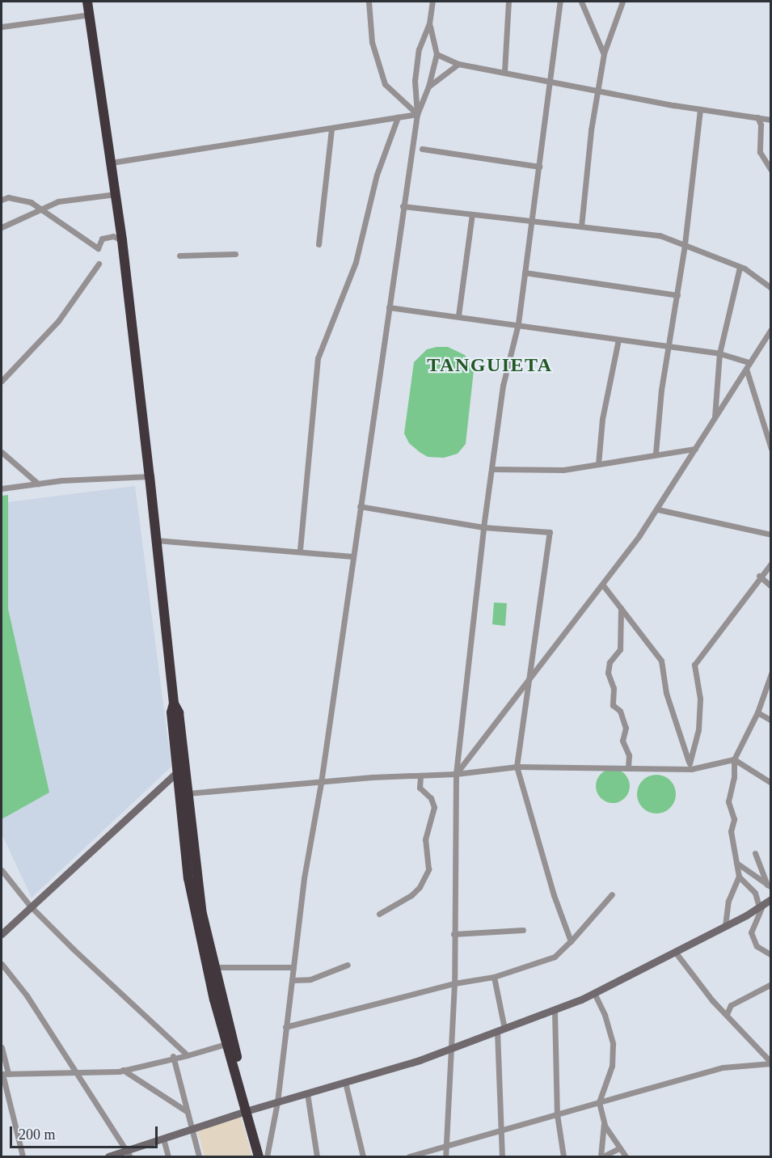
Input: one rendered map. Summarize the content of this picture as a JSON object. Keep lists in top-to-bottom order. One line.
{"districts":["TANGUIETA"],"scale_bar":"200 m"}
